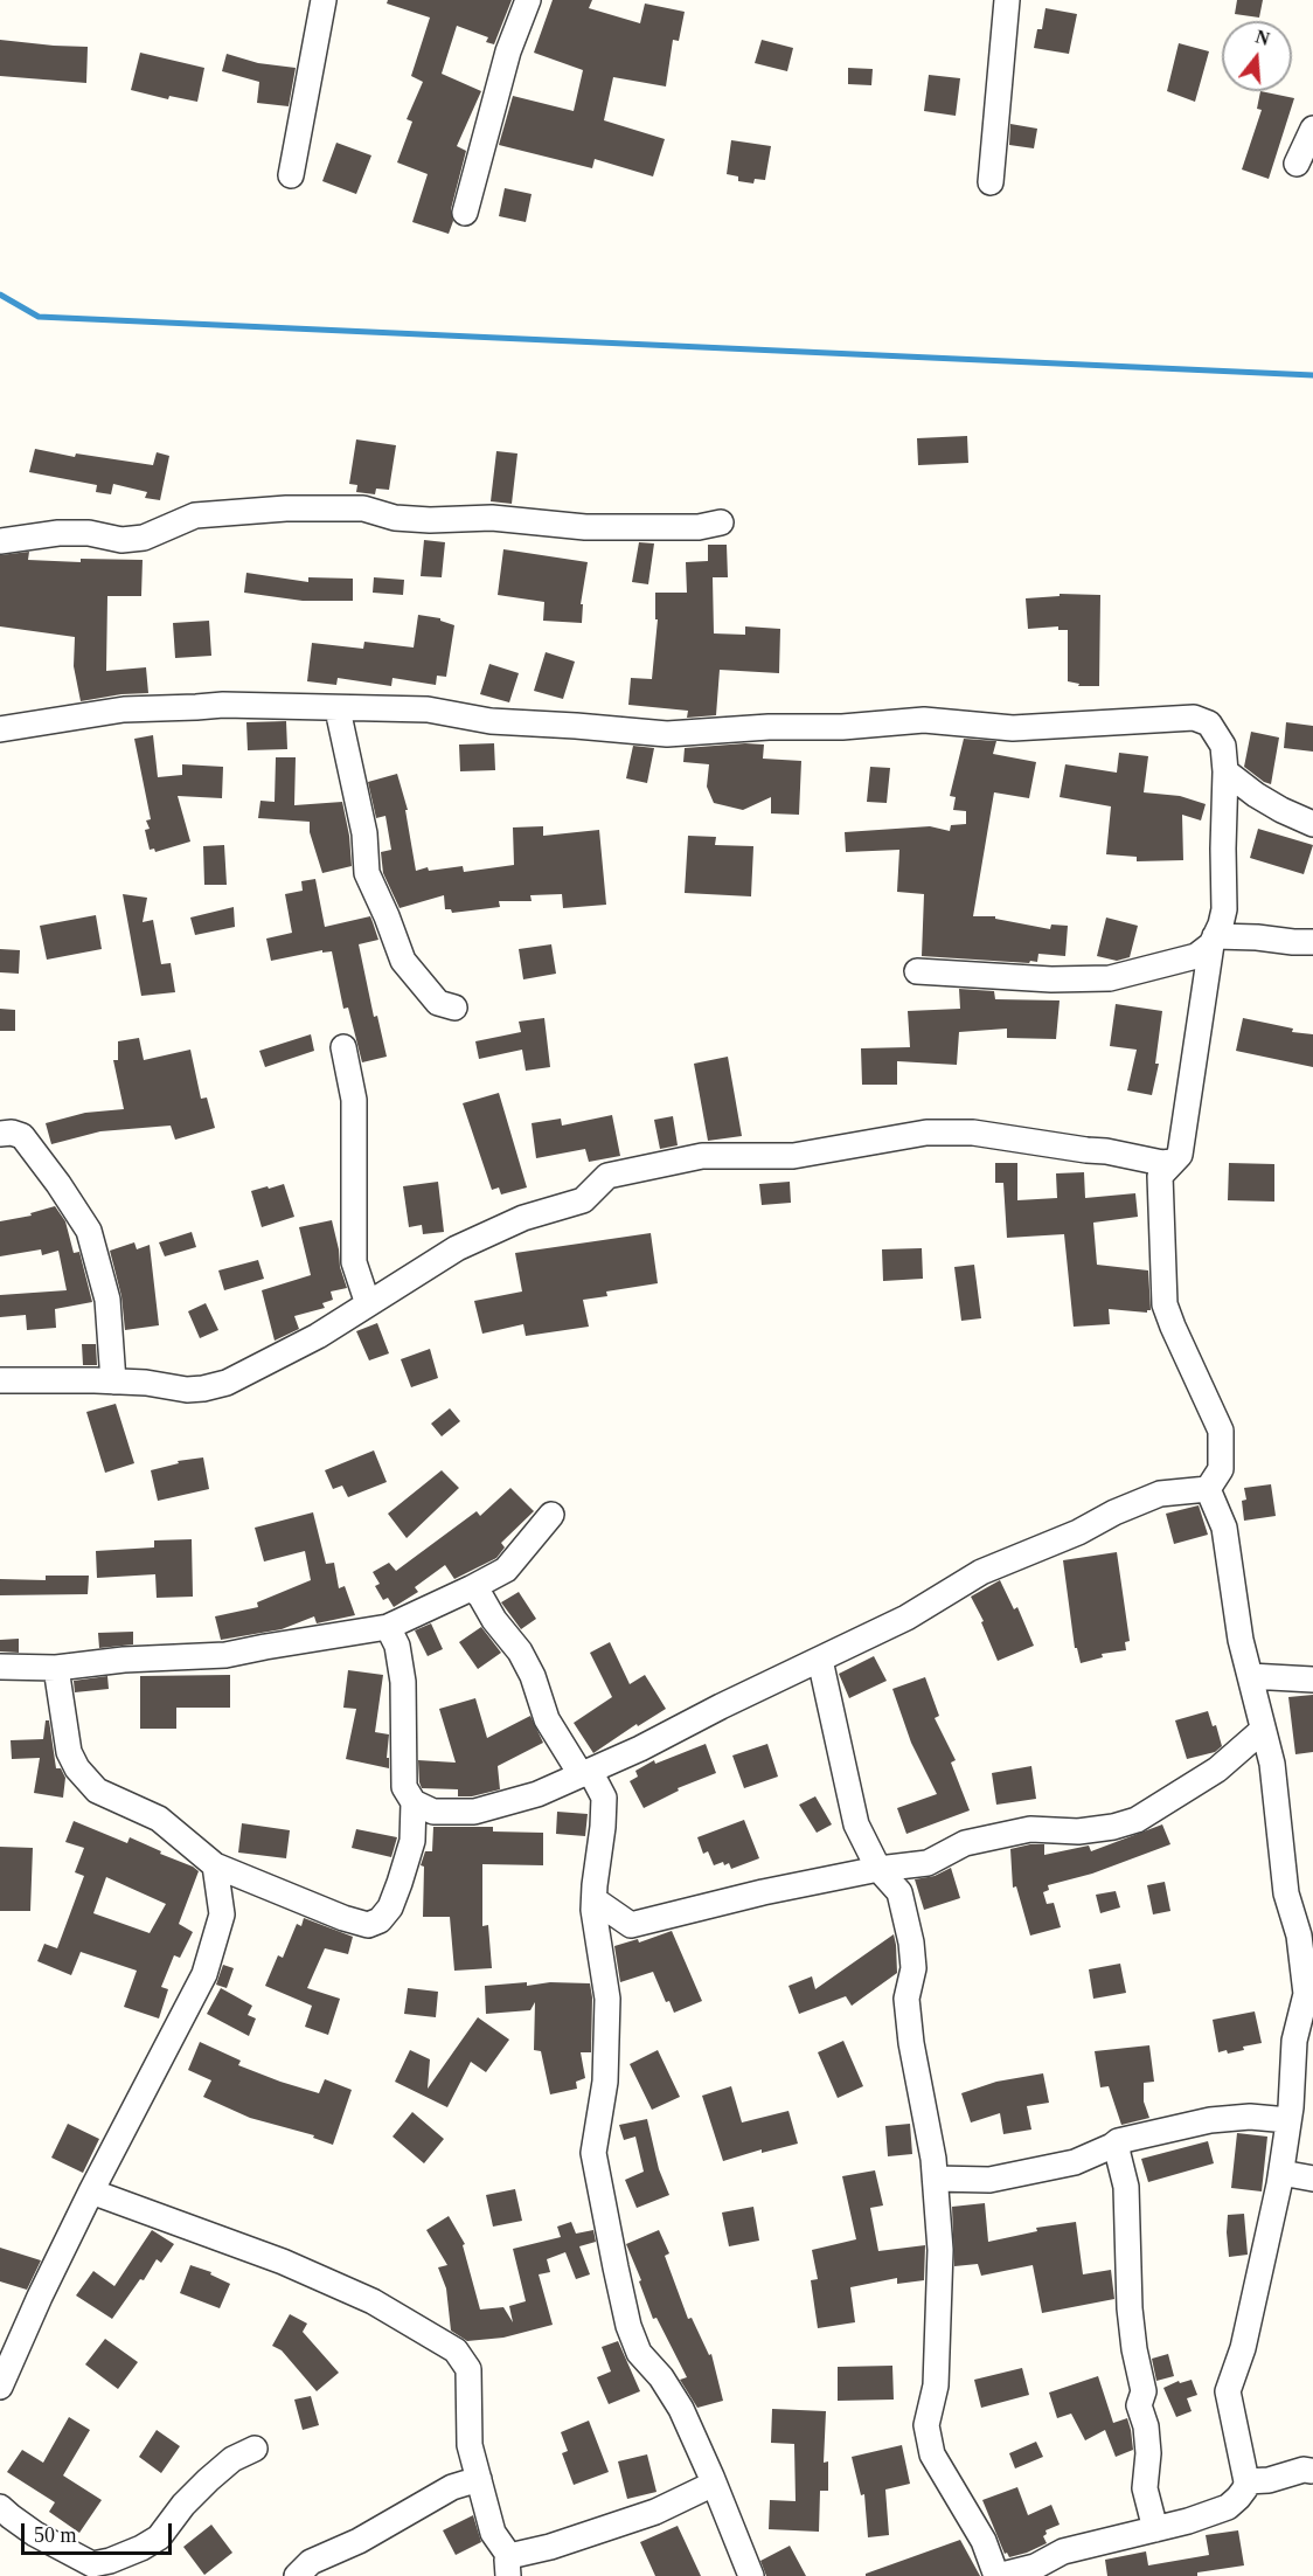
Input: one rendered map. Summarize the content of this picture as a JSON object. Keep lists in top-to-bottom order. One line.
{"scale_bar":"50 m","north":"top"}
